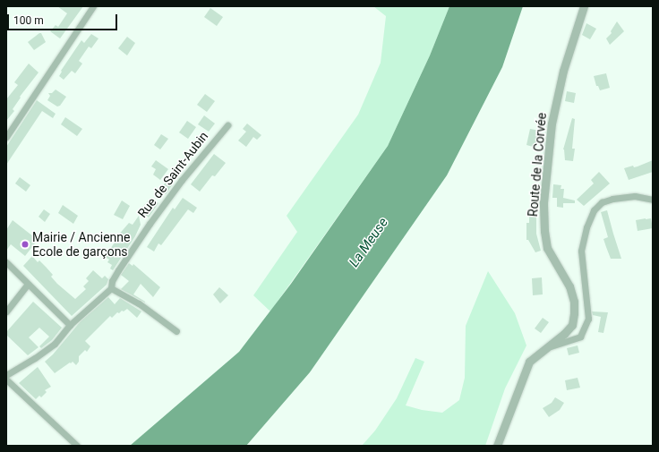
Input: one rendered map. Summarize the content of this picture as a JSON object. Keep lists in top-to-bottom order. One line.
{"streets":{"street":["Route de la Corvée","Rue de Saint-Aubin"]},"water":["La Meuse"],"places":["Mairie / Ancienne Ecole de garçons"],"scale_bar":"100 m"}
